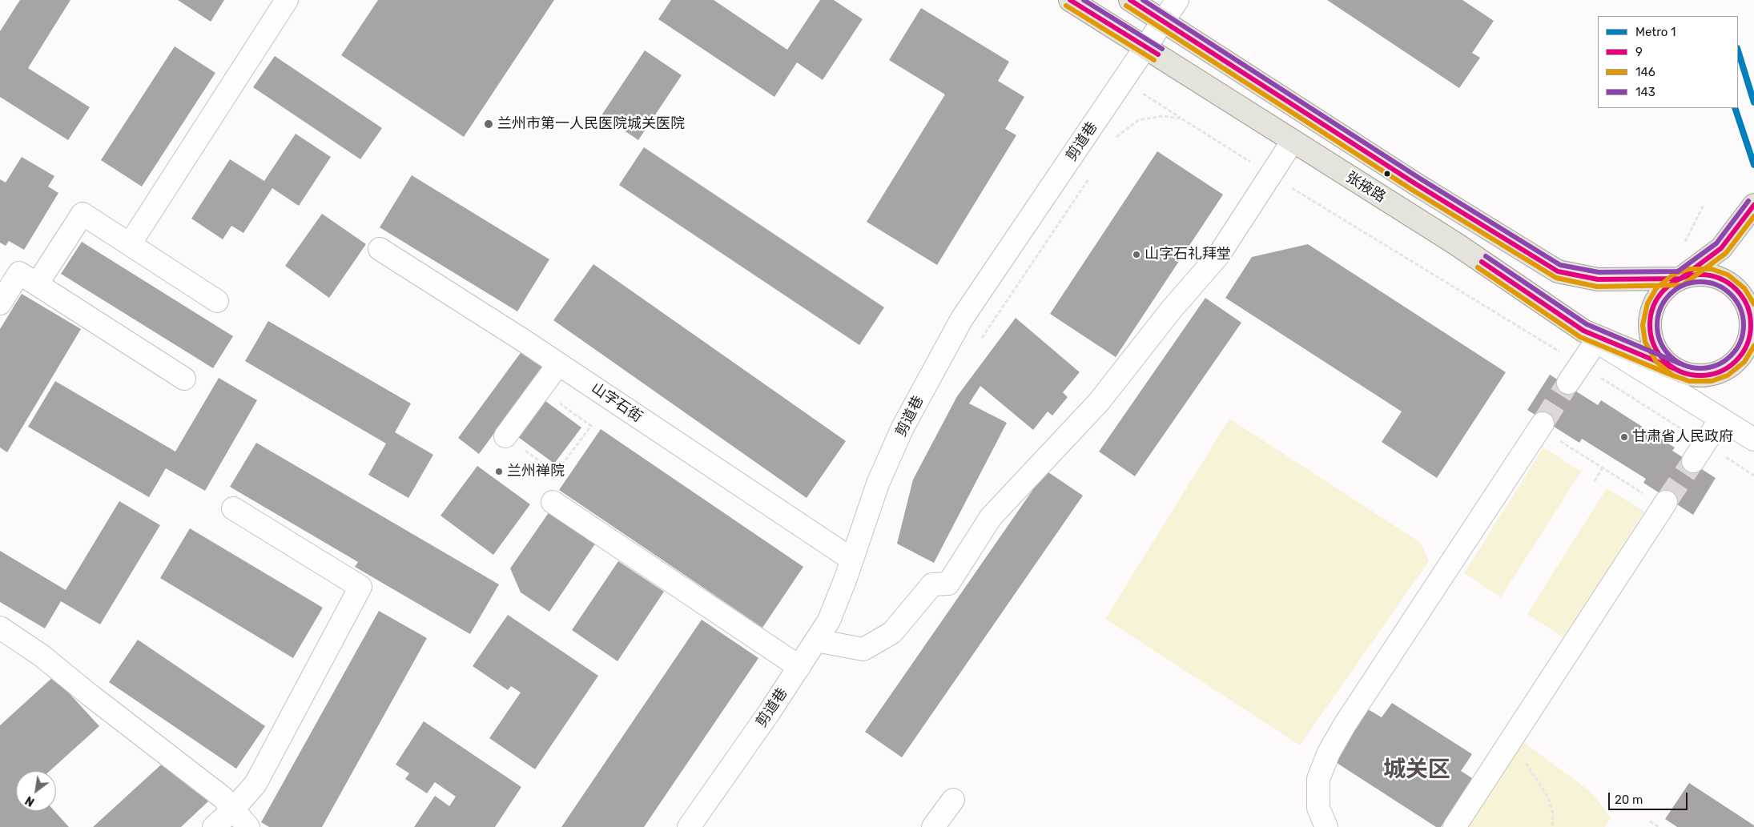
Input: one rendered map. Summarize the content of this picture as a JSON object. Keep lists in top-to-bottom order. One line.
{"streets":{"main road":["张掖路"],"street":["剪道巷","山字石街"]},"crossings":[["剪道巷","张掖路"],["剪道巷","山字石街"]],"districts":["城关区"],"places":["兰州市第一人民医院城关医院","山字石礼拜堂","甘肃省人民政府","兰州禅院"],"lines":["transit line 9","transit line 143","transit line 146","metro line 1"],"legend":["Metro 1","9","146","143"],"scale_bar":"20 m","north":"bottom left"}
